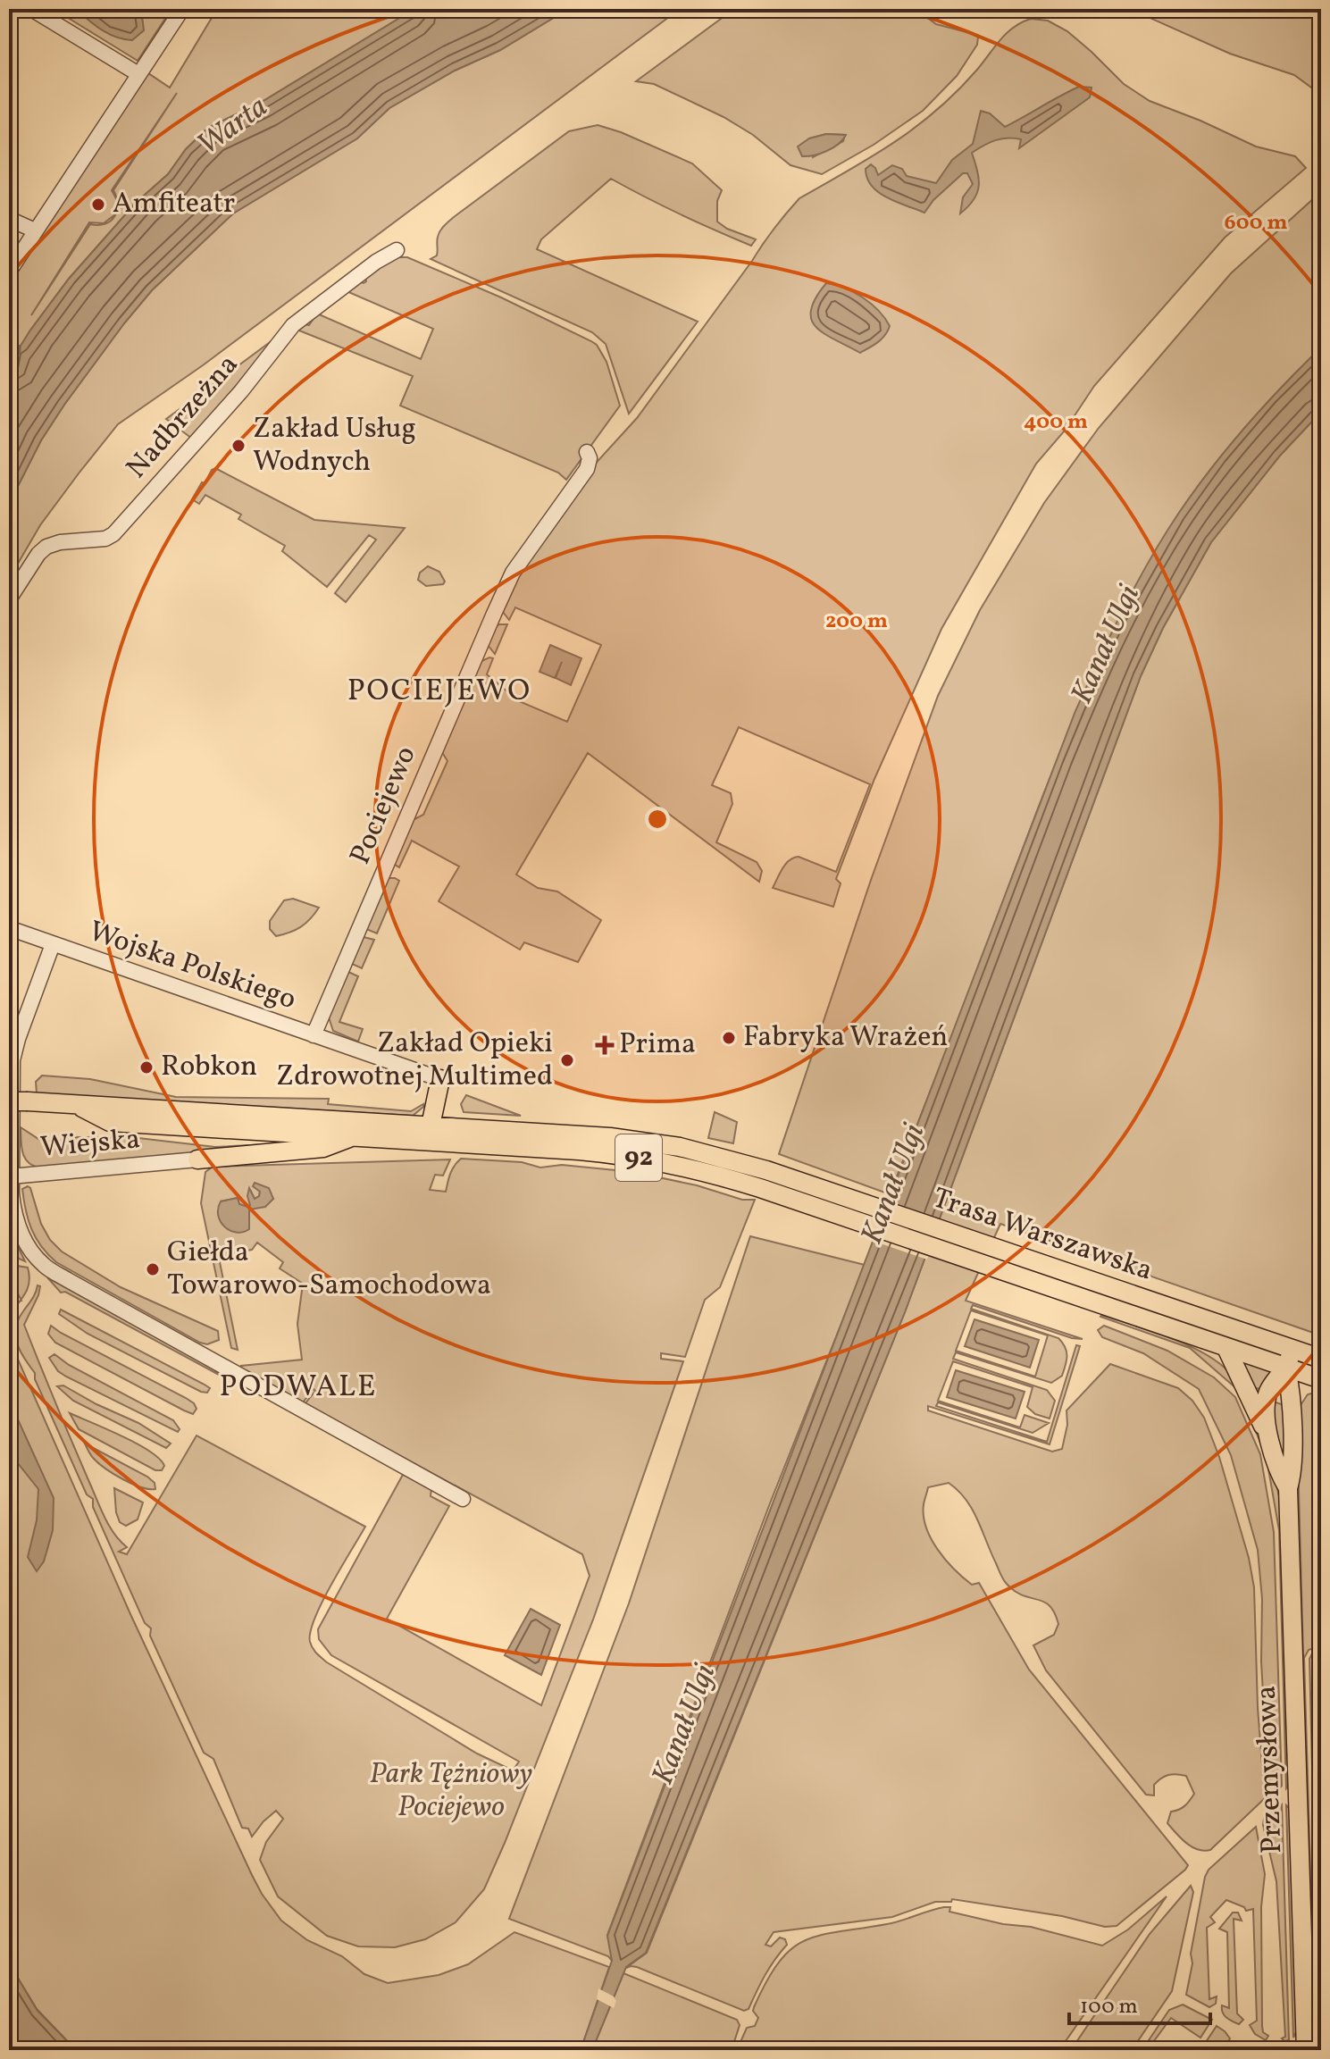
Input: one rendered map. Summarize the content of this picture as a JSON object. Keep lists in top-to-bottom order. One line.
{"streets":{"main road":["92","Trasa Warszawska","Przemysłowa"],"street":["Nadbrzeżna","Pociejewo","Wojska Polskiego","Wiejska"]},"crossings":[["Pociejewo","Wojska Polskiego"],["Wojska Polskiego","Wiejska"],["Trasa Warszawska","Przemysłowa"]],"districts":["POCIEJEWO","PODWALE"],"water":["Warta","Kanał Ulgi"],"parks":["Park Tężniowy Pociejewo"],"places":{"other":["Amfiteatr","Zakład Usług Wodnych","Fabryka Wrażeń","Zakład Opieki Zdrowotnej Multimed","Robkon","Giełda Towarowo-Samochodowa"],"health":["Prima"]},"scale_bar":"100 m","rings":["600 m","400 m","200 m"]}
